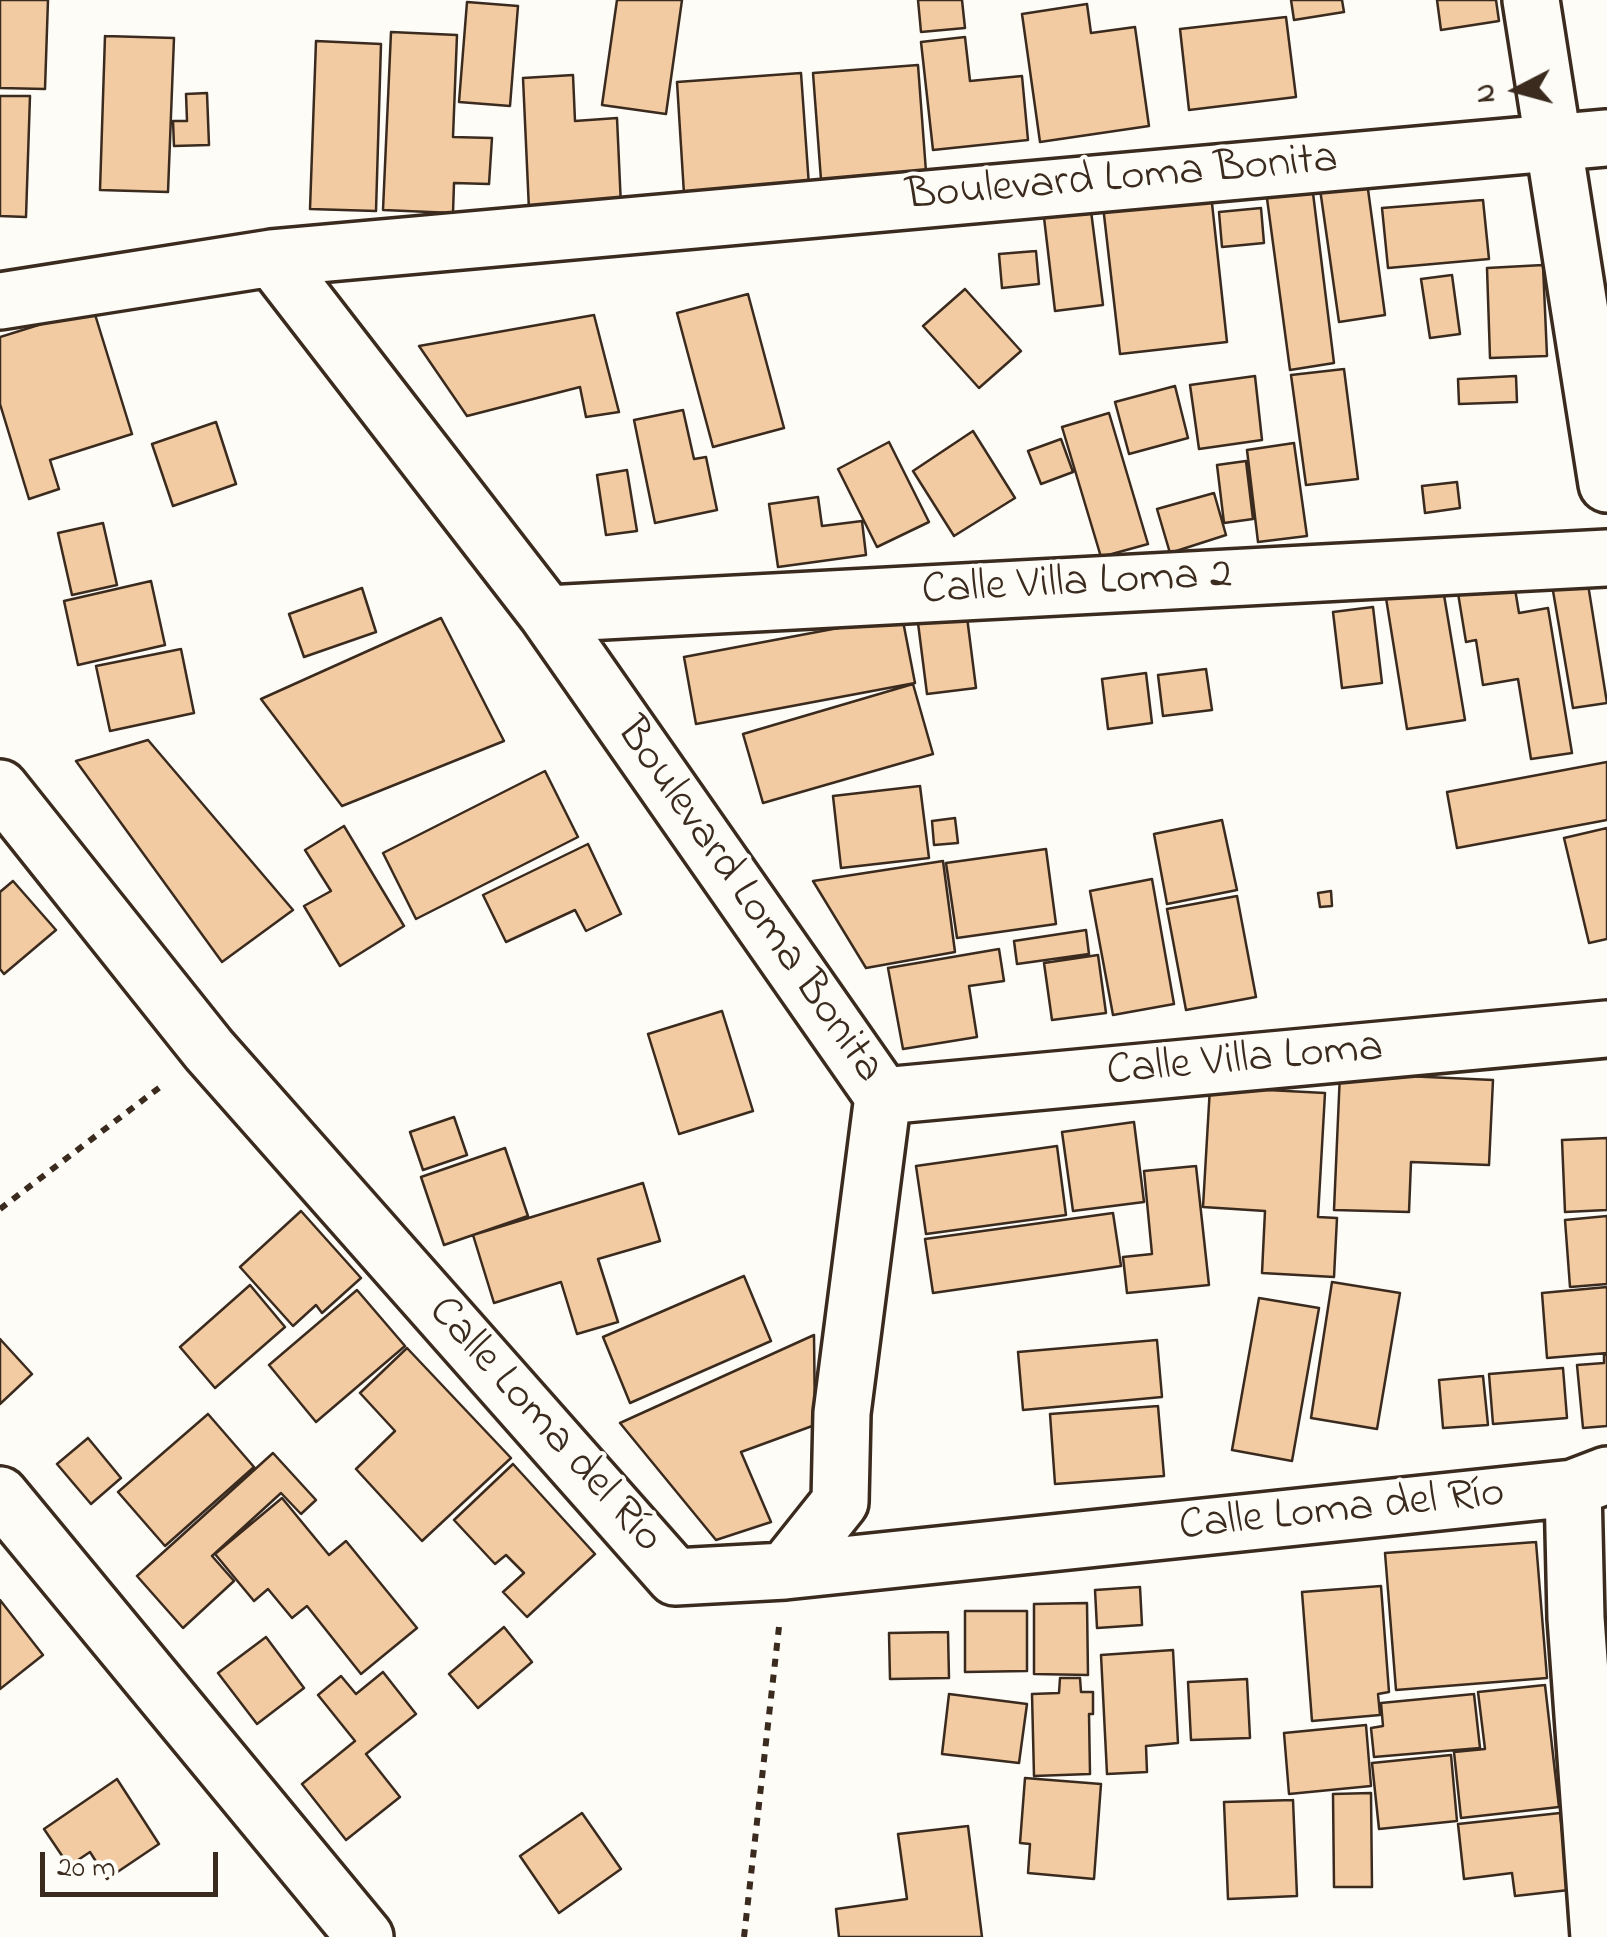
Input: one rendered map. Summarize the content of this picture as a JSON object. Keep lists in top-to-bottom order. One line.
{"streets":{"street":["Boulevard Loma Bonita","Calle Villa Loma 2","Calle Villa Loma","Calle Loma del Río"]},"crossings":[["Boulevard Loma Bonita","Calle Villa Loma 2"],["Boulevard Loma Bonita","Calle Villa Loma"],["Boulevard Loma Bonita","Calle Loma del Río"]],"scale_bar":"20 m","north":"left"}
